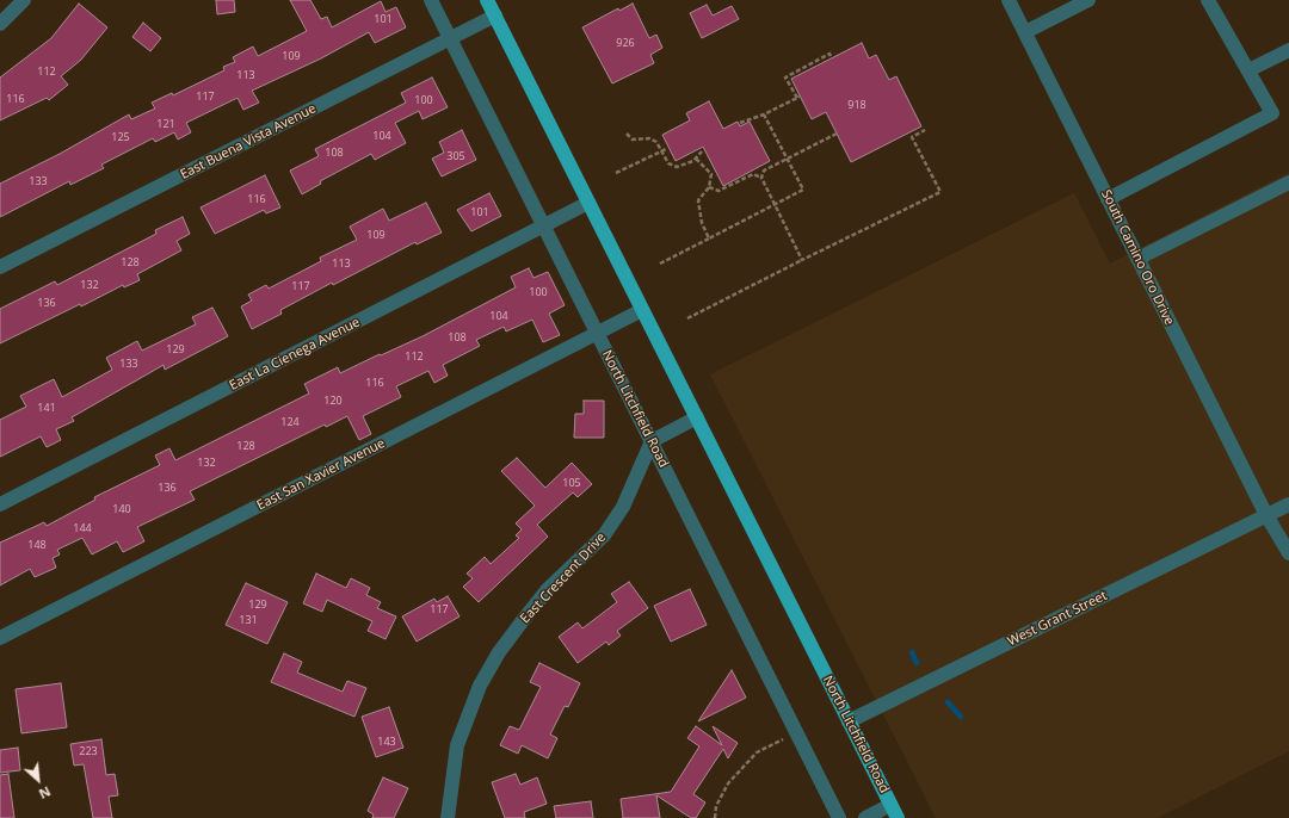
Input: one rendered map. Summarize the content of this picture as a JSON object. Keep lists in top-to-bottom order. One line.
{"streets":{"main road":["North Litchfield Road"],"street":["East Buena Vista Avenue","South Camino Oro Drive","East La Cienega Avenue","East San Xavier Avenue","East Crescent Drive","West Grant Street"]},"crossings":[["East Buena Vista Avenue","North Litchfield Road"],["South Camino Oro Drive","West Grant Street"],["East La Cienega Avenue","North Litchfield Road"],["North Litchfield Road","East San Xavier Avenue"],["North Litchfield Road","East Crescent Drive"],["North Litchfield Road","West Grant Street"]],"house_numbers":["101","926","109","112","113","117","116","100","918","121","104","125","108","305","133","116","101","109","128","113","132","117","100","136","104","108","129","112","133","116","120","141","124","128","132","105","136","140","144","148","129","117","131","143","223"],"north":"bottom right"}
